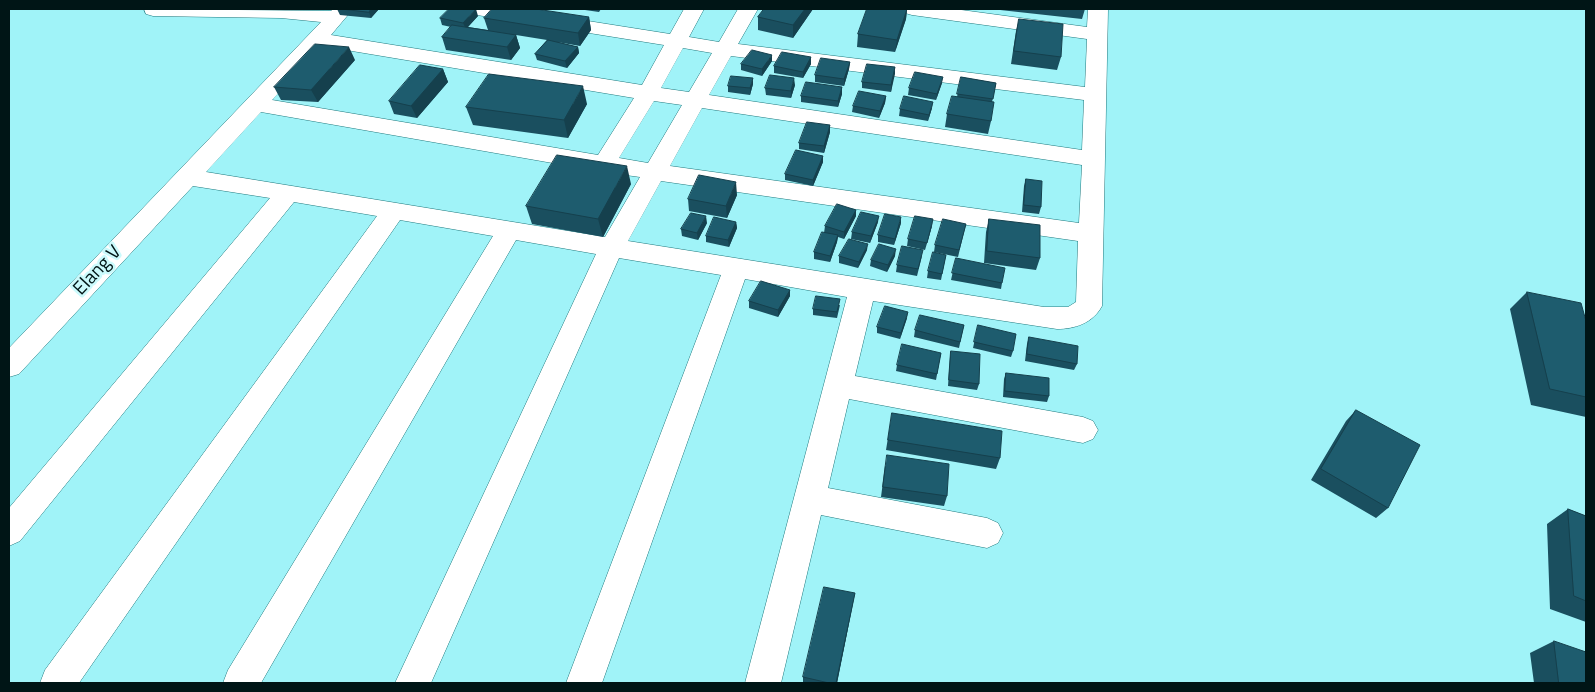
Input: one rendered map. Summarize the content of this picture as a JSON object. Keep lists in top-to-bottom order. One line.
{"streets":{"street":["Elang V"]}}
